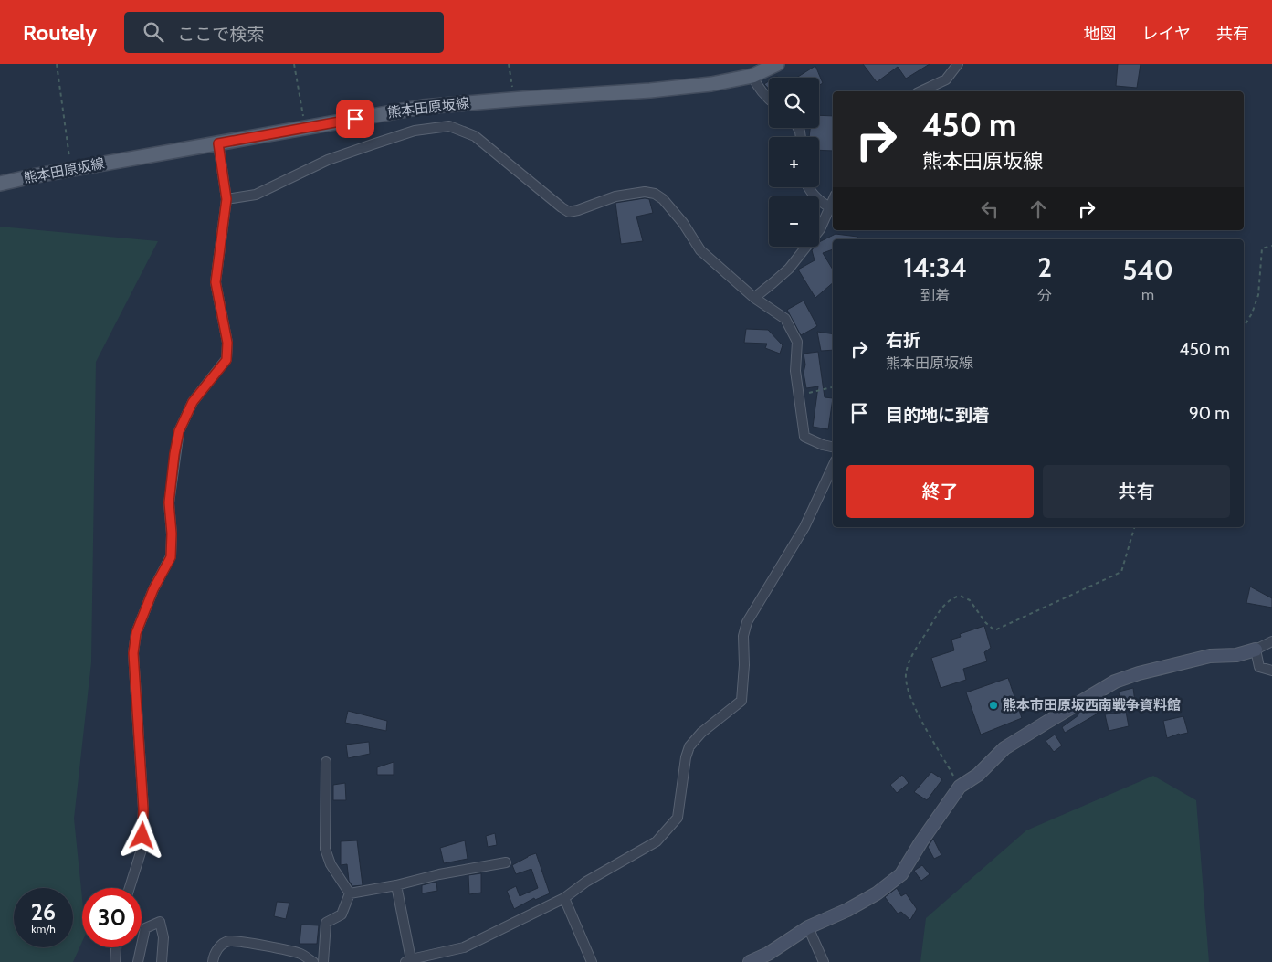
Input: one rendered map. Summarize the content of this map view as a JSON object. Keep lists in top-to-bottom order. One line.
{"streets":{"main road":["熊本田原坂線"]},"places":["熊本市田原坂西南戦争資料館"],"page":{"header":"Routely","search":"ここで検索","nav":["地図","レイヤ","共有"],"map_buttons":["+","−"],"turn":["450 m","熊本田原坂線"],"eta":["14:34","到着","2","分","540","m"],"list":[{"name":"右折","note":"熊本田原坂線","value":"450 m"},{"name":"目的地に到着","value":"90 m"}],"buttons":["終了","共有"],"speed":"26 km/h","limit":"30"}}
